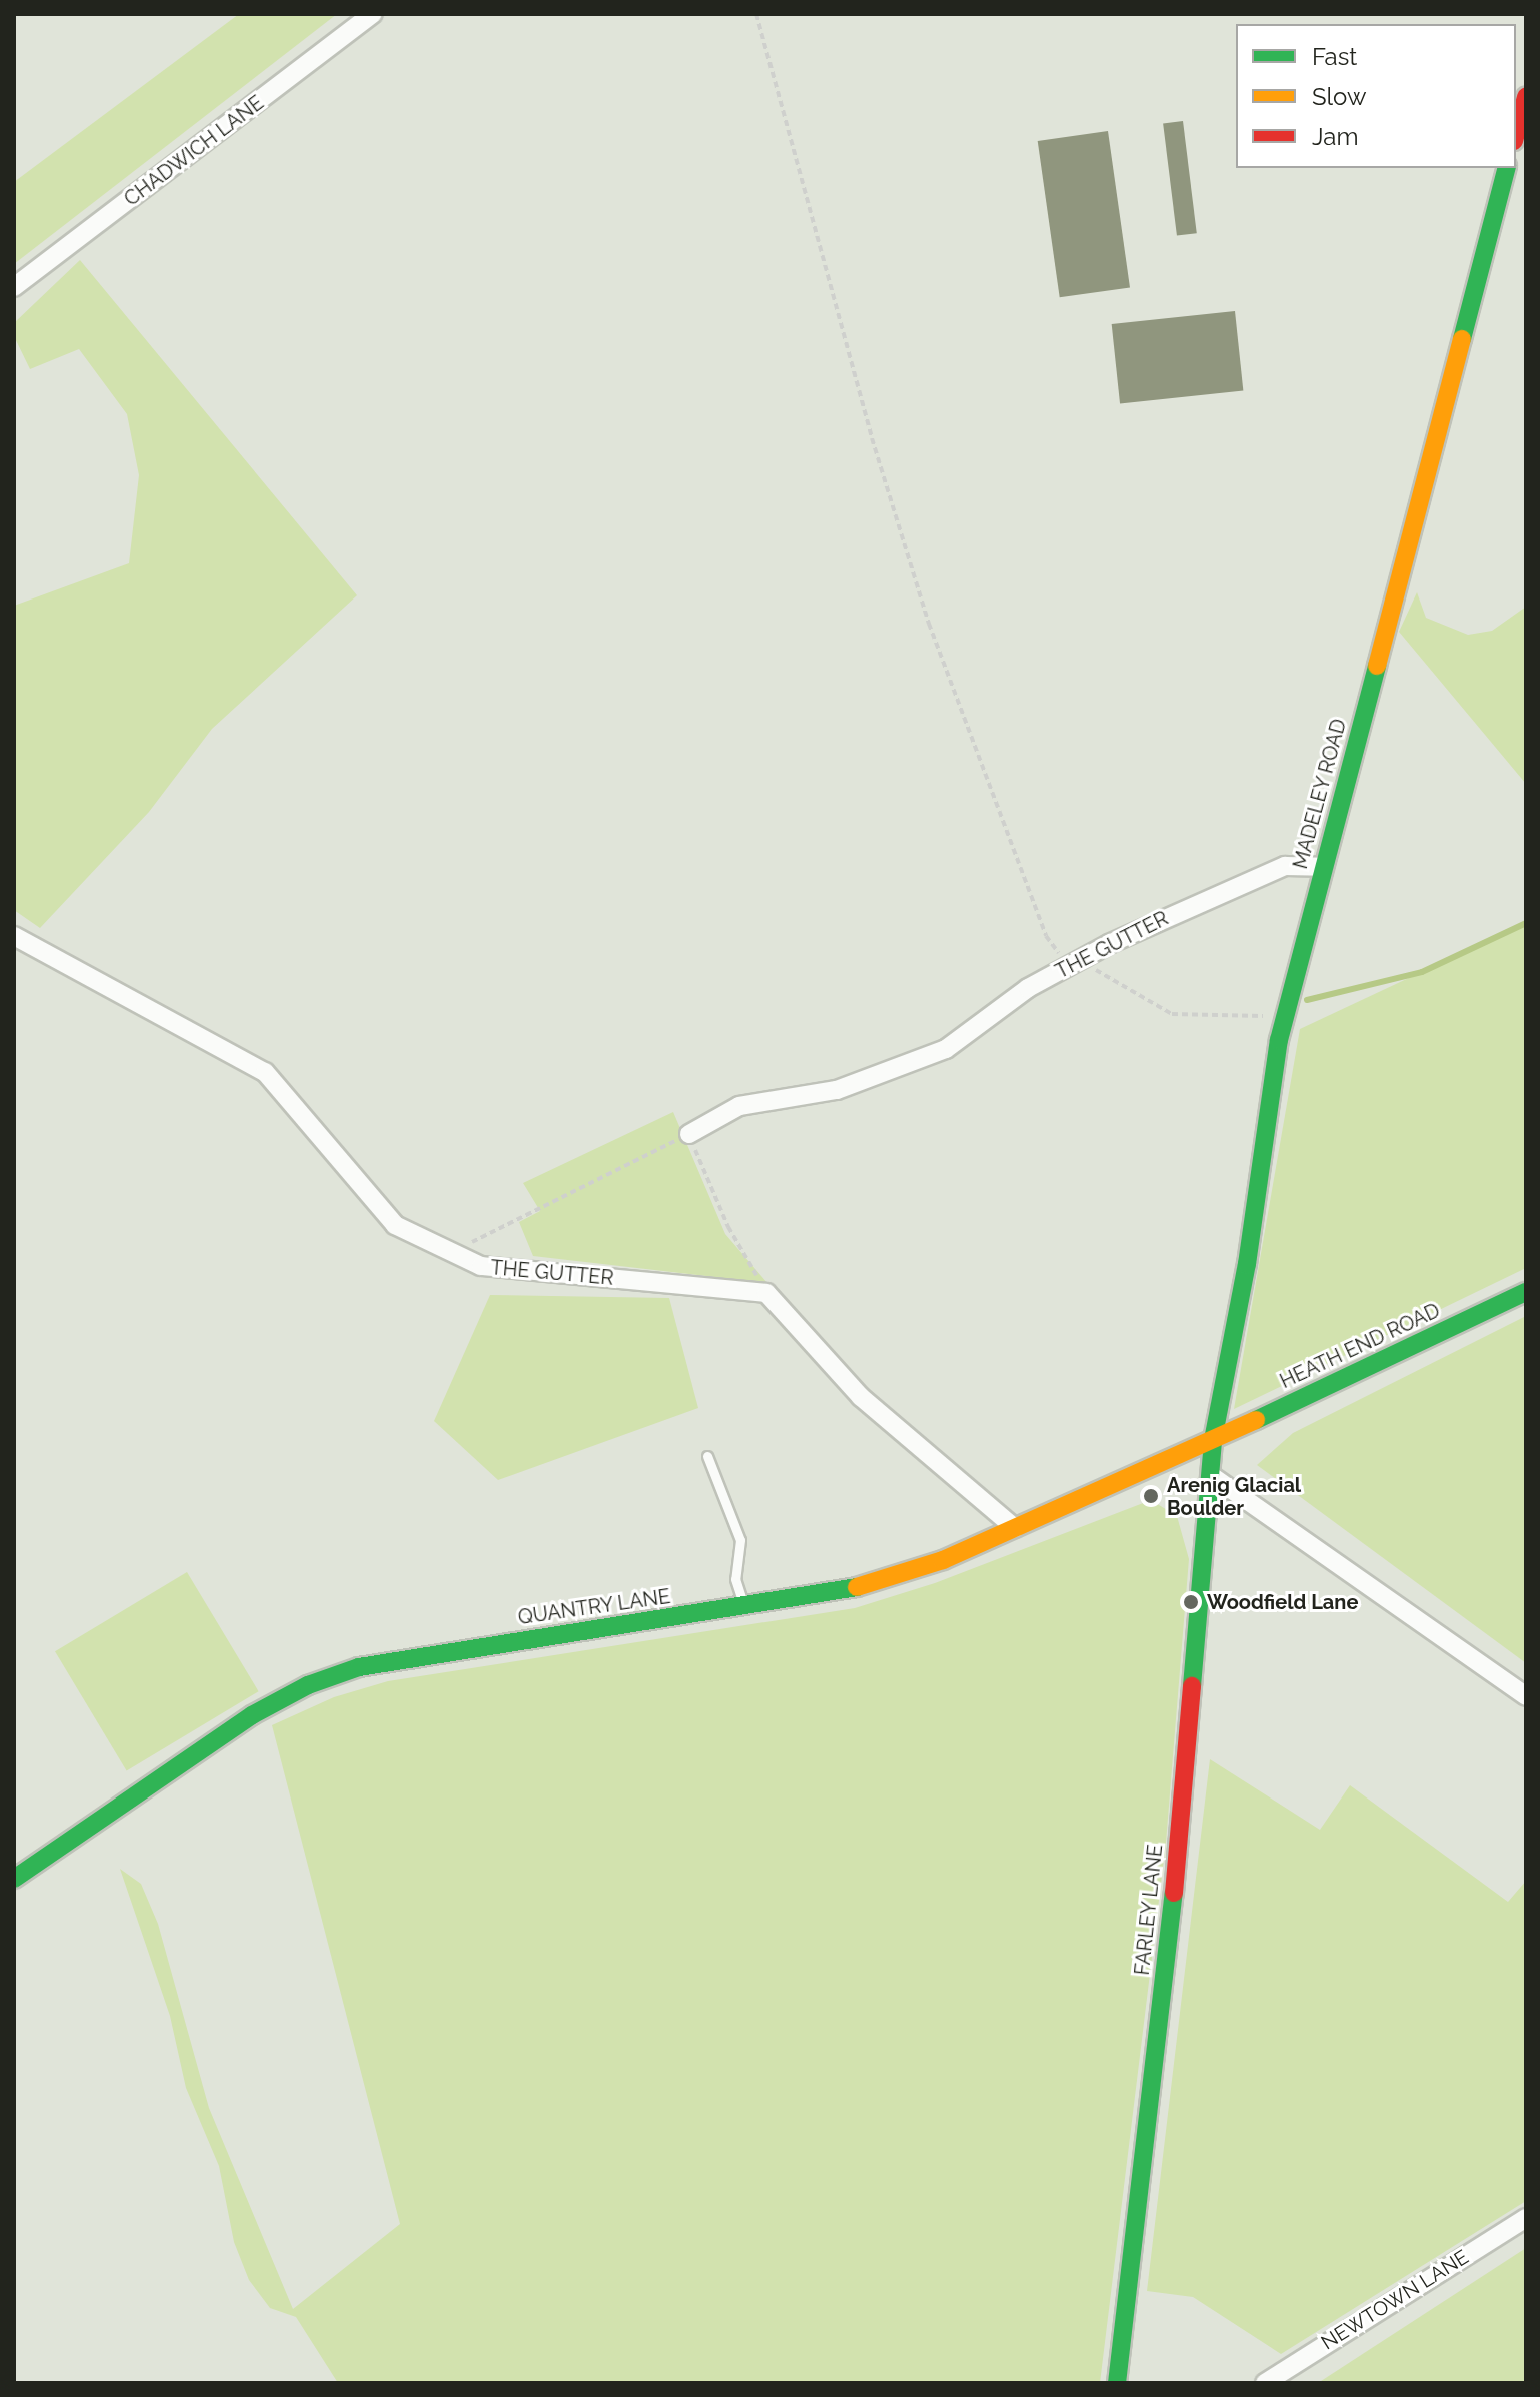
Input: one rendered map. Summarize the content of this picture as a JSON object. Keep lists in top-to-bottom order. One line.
{"streets":{"street":["CHADWICH LANE","MADELEY ROAD","THE GUTTER","HEATH END ROAD","QUANTRY LANE","FARLEY LANE","NEWTOWN LANE"]},"crossings":[["MADELEY ROAD","THE GUTTER"],["MADELEY ROAD","HEATH END ROAD"],["MADELEY ROAD","QUANTRY LANE"],["MADELEY ROAD","FARLEY LANE"],["HEATH END ROAD","QUANTRY LANE"],["HEATH END ROAD","FARLEY LANE"],["QUANTRY LANE","FARLEY LANE"]],"places":["Arenig Glacial Boulder","Woodfield Lane"],"legend":["Fast","Slow","Jam"]}
